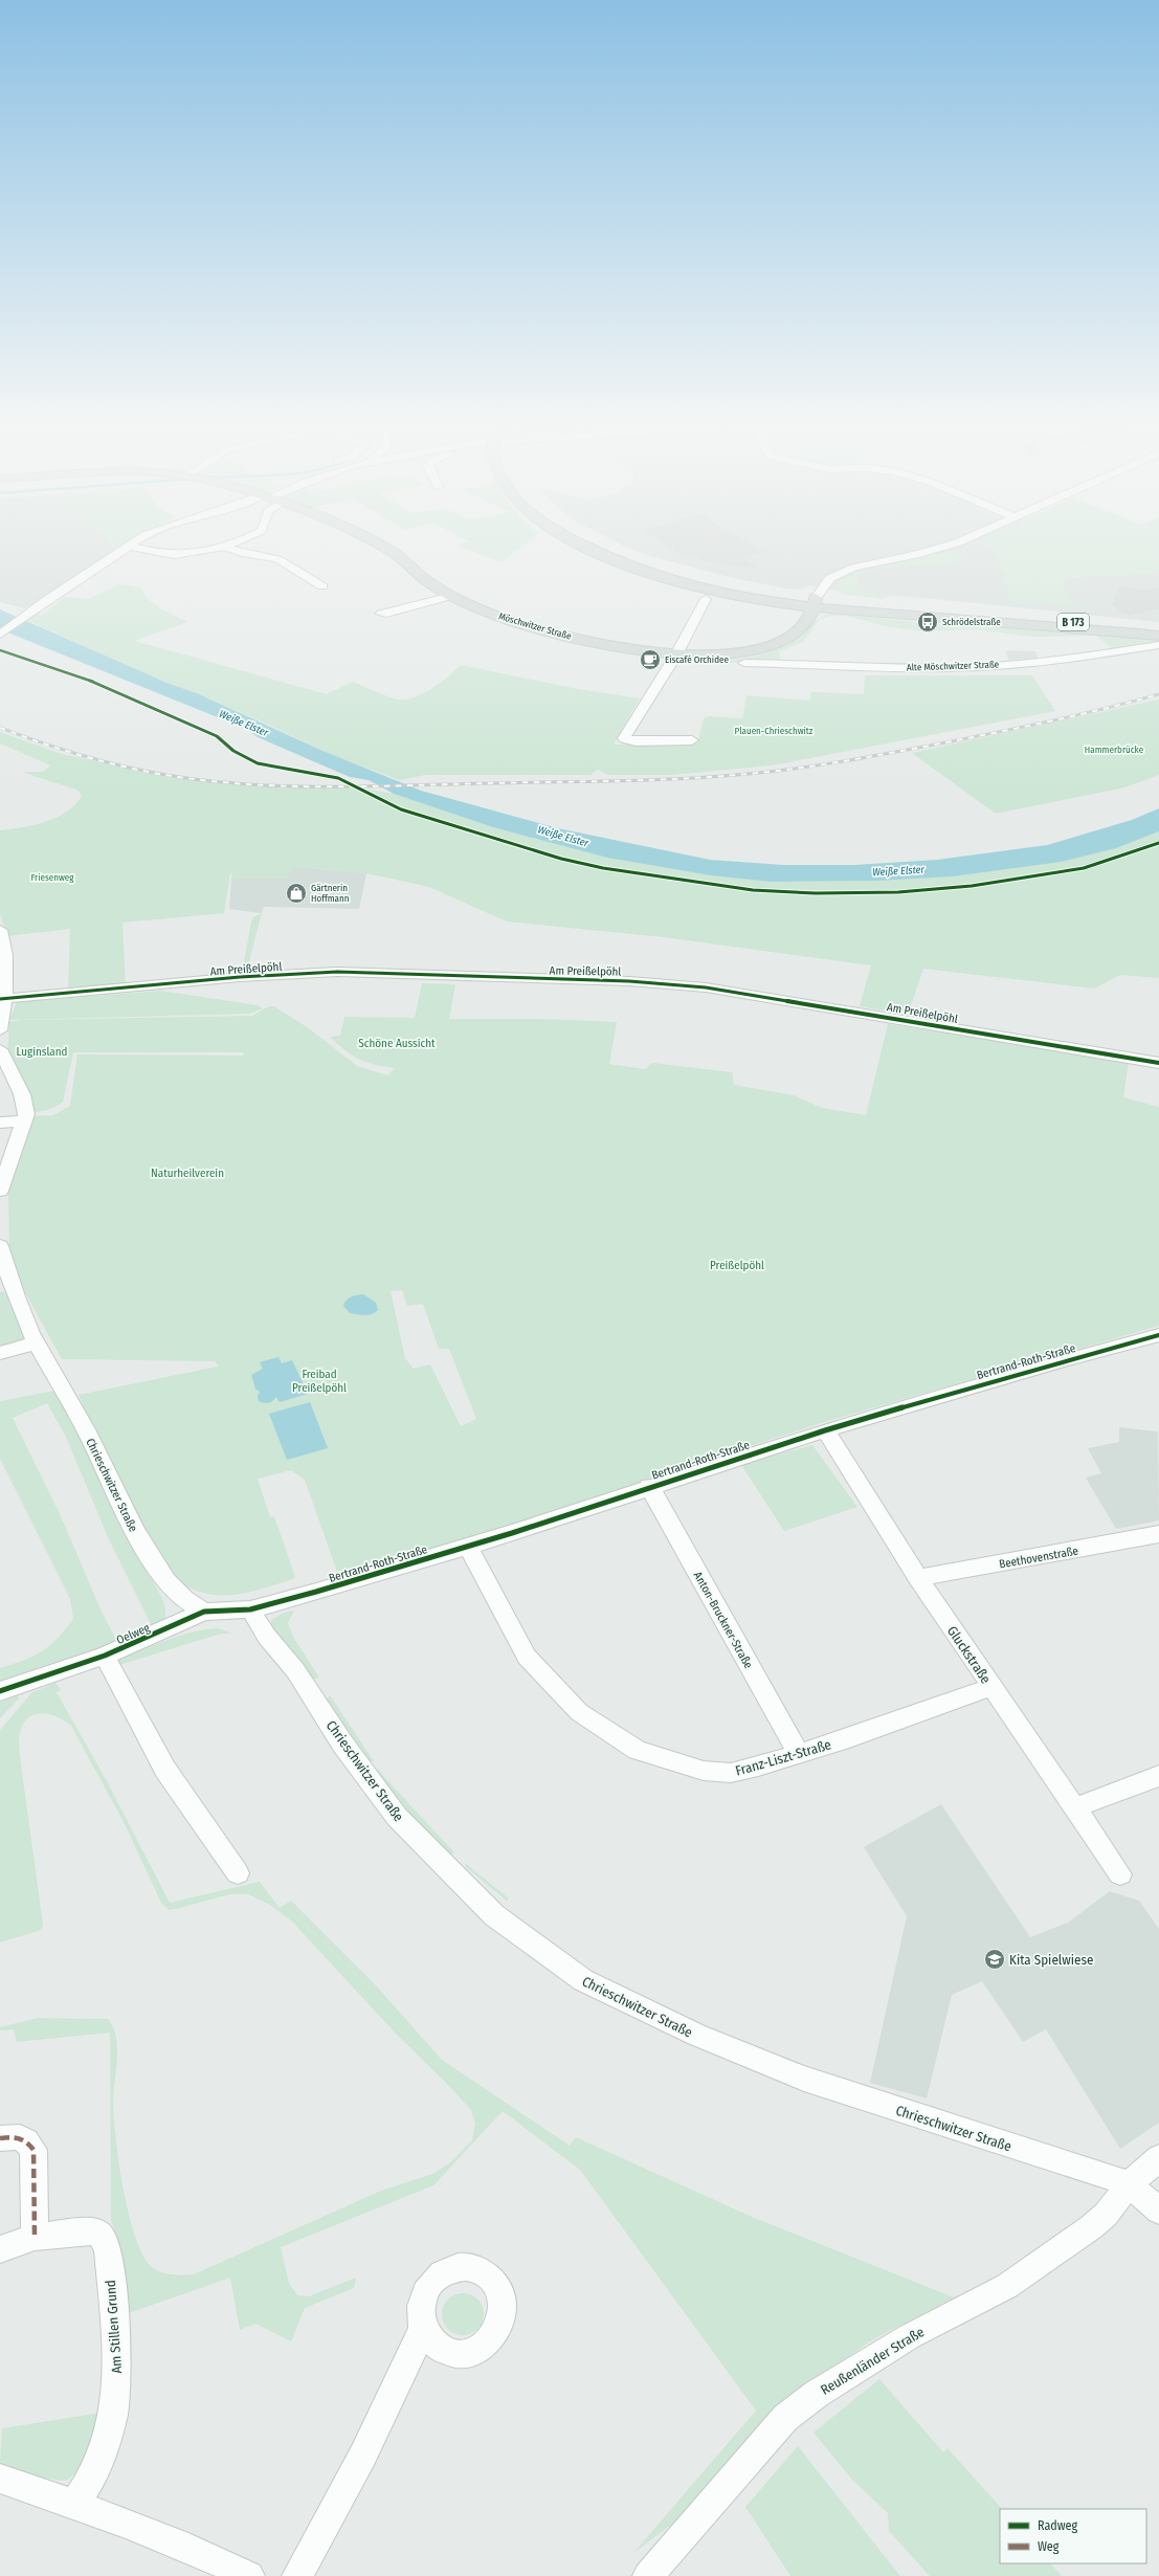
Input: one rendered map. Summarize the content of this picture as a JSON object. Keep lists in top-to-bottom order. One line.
{"streets":{"main road":["B 173","Möschwitzer Straße"],"street":["Alte Möschwitzer Straße","Am Preißelpöhl","Bertrand-Roth-Straße","Chrieschwitzer Straße","Beethovenstraße","Anton-Bruckner-Straße","Oelweg","Gluckstraße","Franz-Liszt-Straße","Am Stillen Grund","Reußenländer Straße"]},"crossings":[["B 173","Möschwitzer Straße"],["Bertrand-Roth-Straße","Chrieschwitzer Straße"],["Bertrand-Roth-Straße","Anton-Bruckner-Straße"],["Bertrand-Roth-Straße","Oelweg"],["Bertrand-Roth-Straße","Gluckstraße"],["Bertrand-Roth-Straße","Franz-Liszt-Straße"],["Chrieschwitzer Straße","Oelweg"],["Chrieschwitzer Straße","Reußenländer Straße"],["Beethovenstraße","Gluckstraße"],["Anton-Bruckner-Straße","Franz-Liszt-Straße"],["Gluckstraße","Franz-Liszt-Straße"]],"water":["Weiße Elster"],"parks":["Plauen-Chrieschwitz","Hammerbrücke","Friesenweg","Schöne Aussicht","Luginsland","Naturheilverein","Preißelpöhl","Freibad Preißelpöhl"],"places":{"bus stop":["Schrödelstraße"],"cafe":["Eiscafé Orchidee"],"shop":["Gärtnerin Hoffmann"],"school or university":["Kita Spielwiese"]},"legend":["Radweg","Weg"]}
